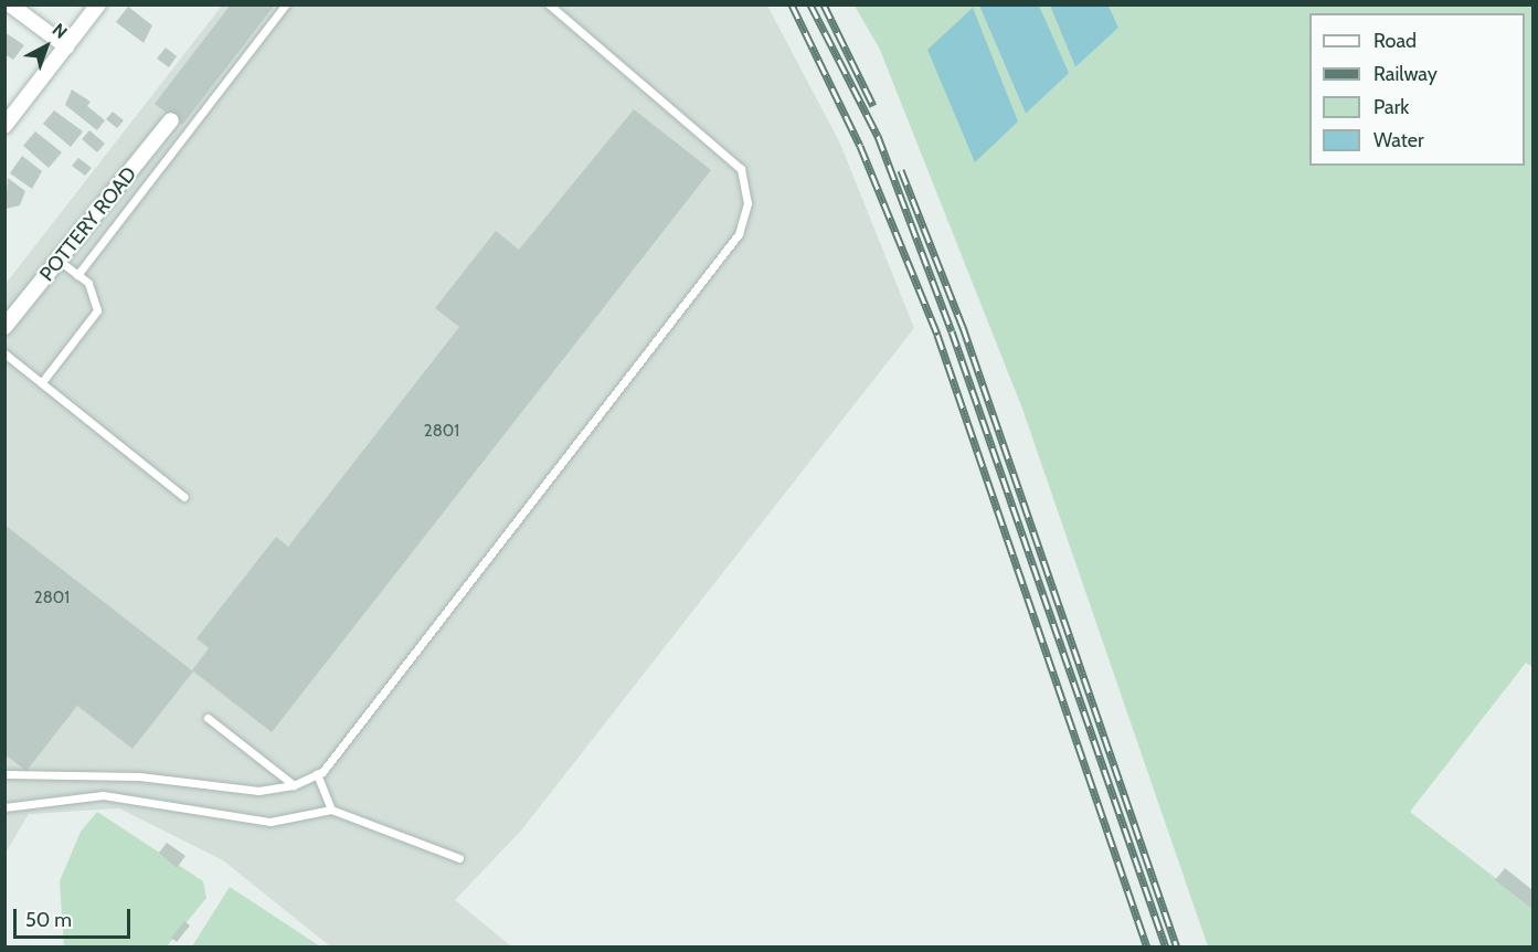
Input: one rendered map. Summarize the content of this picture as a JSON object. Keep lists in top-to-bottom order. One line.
{"streets":{"street":["POTTERY ROAD"]},"house_numbers":["2801","2801"],"legend":["Road","Railway","Park","Water"],"scale_bar":"50 m","north":"top right"}
